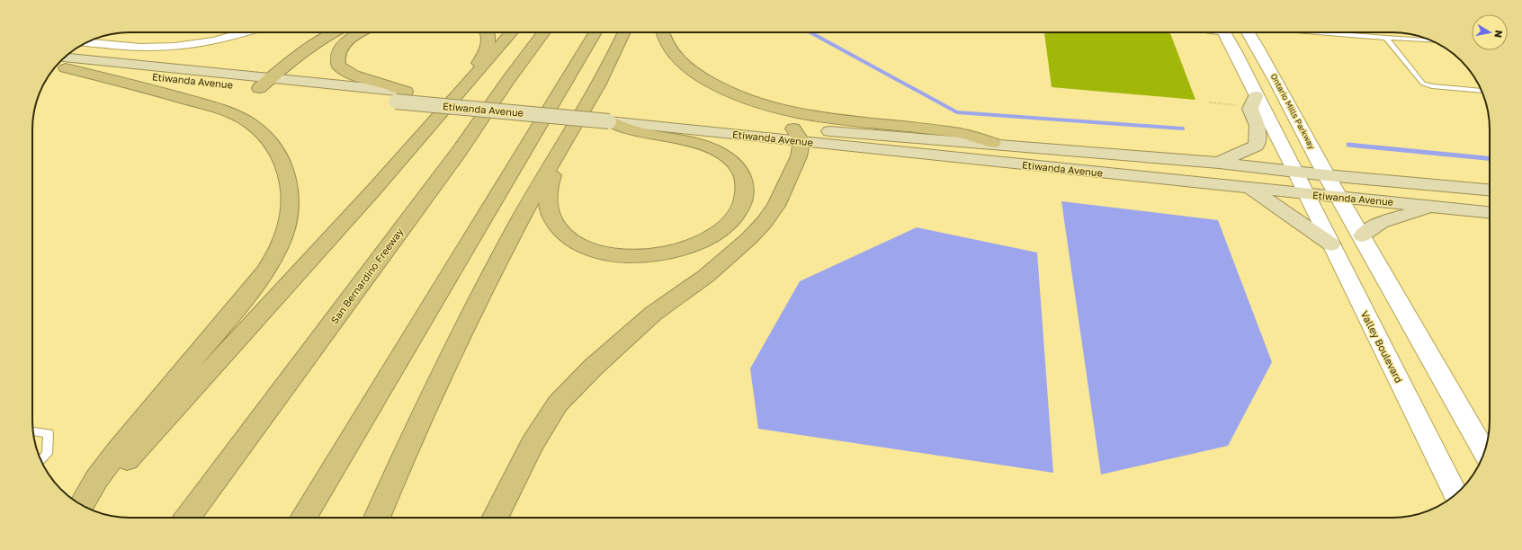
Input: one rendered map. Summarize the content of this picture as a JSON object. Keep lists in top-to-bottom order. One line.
{"streets":{"highway":["San Bernardino Freeway"],"main road":["Etiwanda Avenue","Ontario Mills Parkway","Valley Boulevard"]},"crossings":[["Etiwanda Avenue","Ontario Mills Parkway"],["Etiwanda Avenue","Valley Boulevard"]],"north":"right"}
